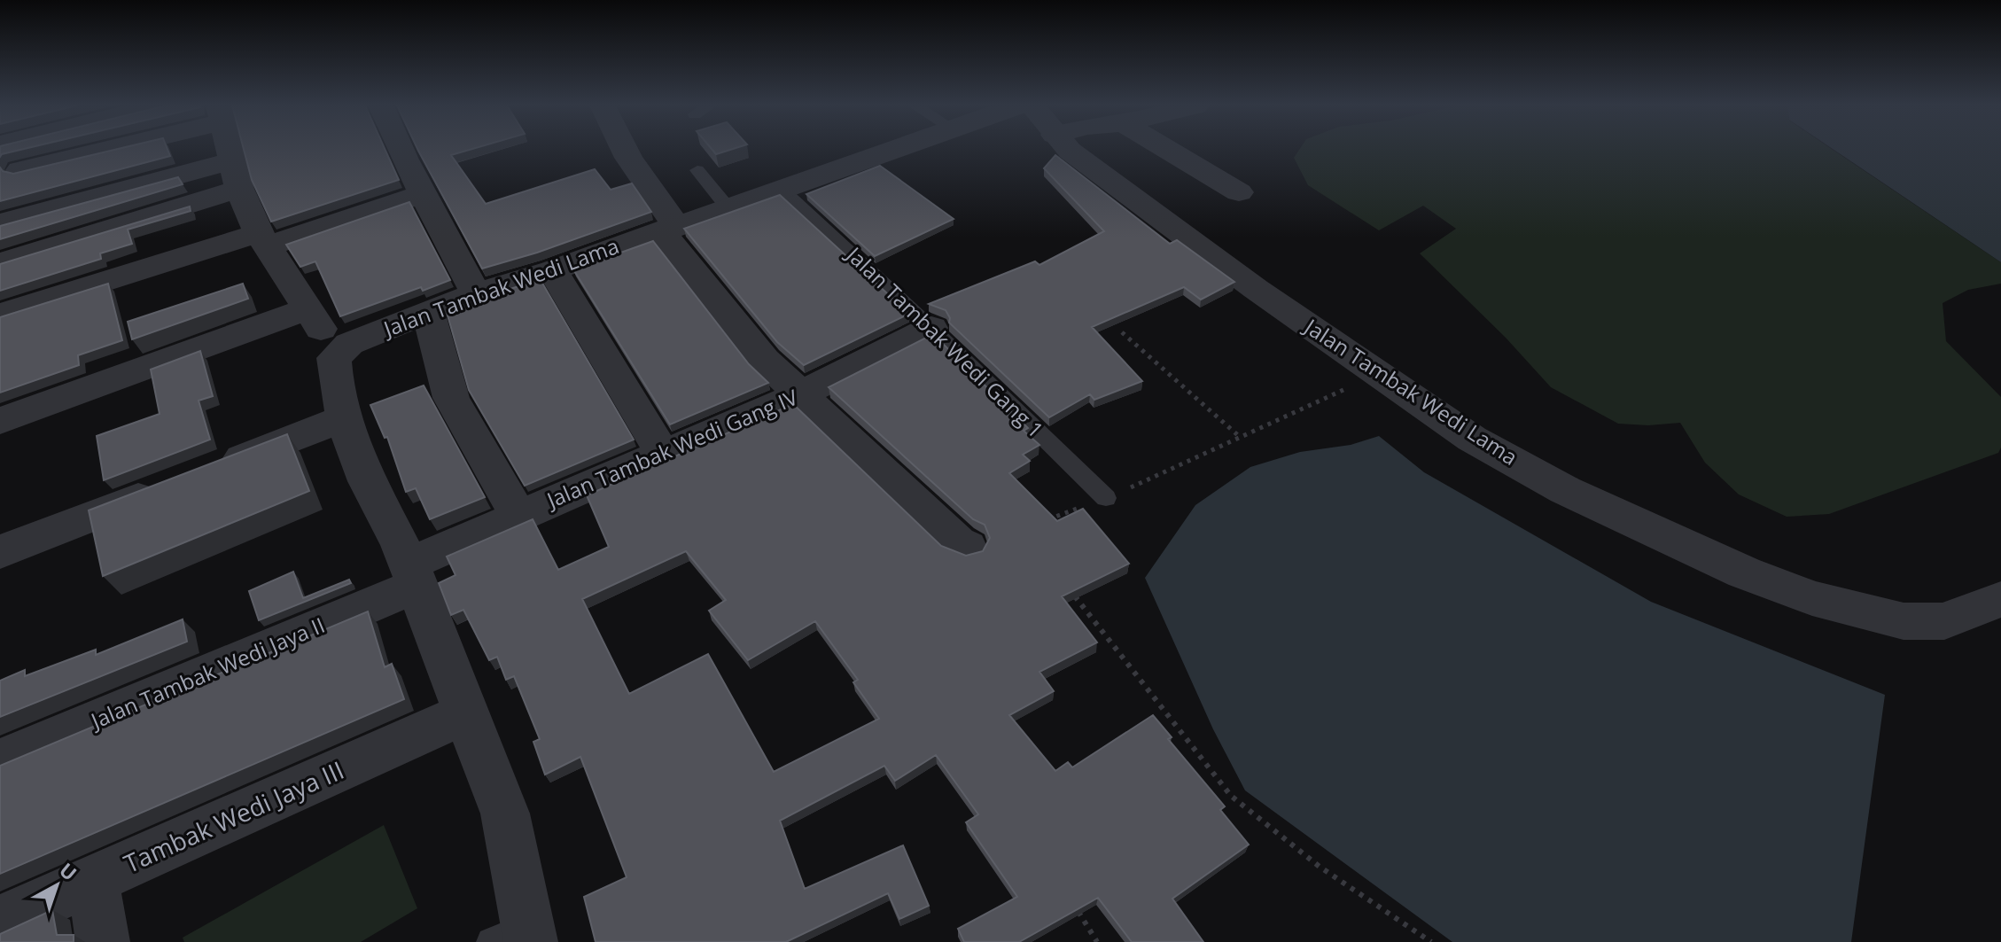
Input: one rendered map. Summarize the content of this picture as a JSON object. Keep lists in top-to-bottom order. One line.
{"streets":{"street":["Jalan Tambak Wedi Lama","Jalan Tambak Wedi Gang IV","Jalan Tambak Wedi Jaya II","Tambak Wedi Jaya III"],"lane":["Jalan Tambak Wedi Gang 1"]},"crossings":[["Jalan Tambak Wedi Lama","Jalan Tambak Wedi Gang 1"],["Jalan Tambak Wedi Gang 1","Jalan Tambak Wedi Gang IV"],["Jalan Tambak Wedi Gang IV","Jalan Tambak Wedi Jaya II"]],"north":"top right"}
